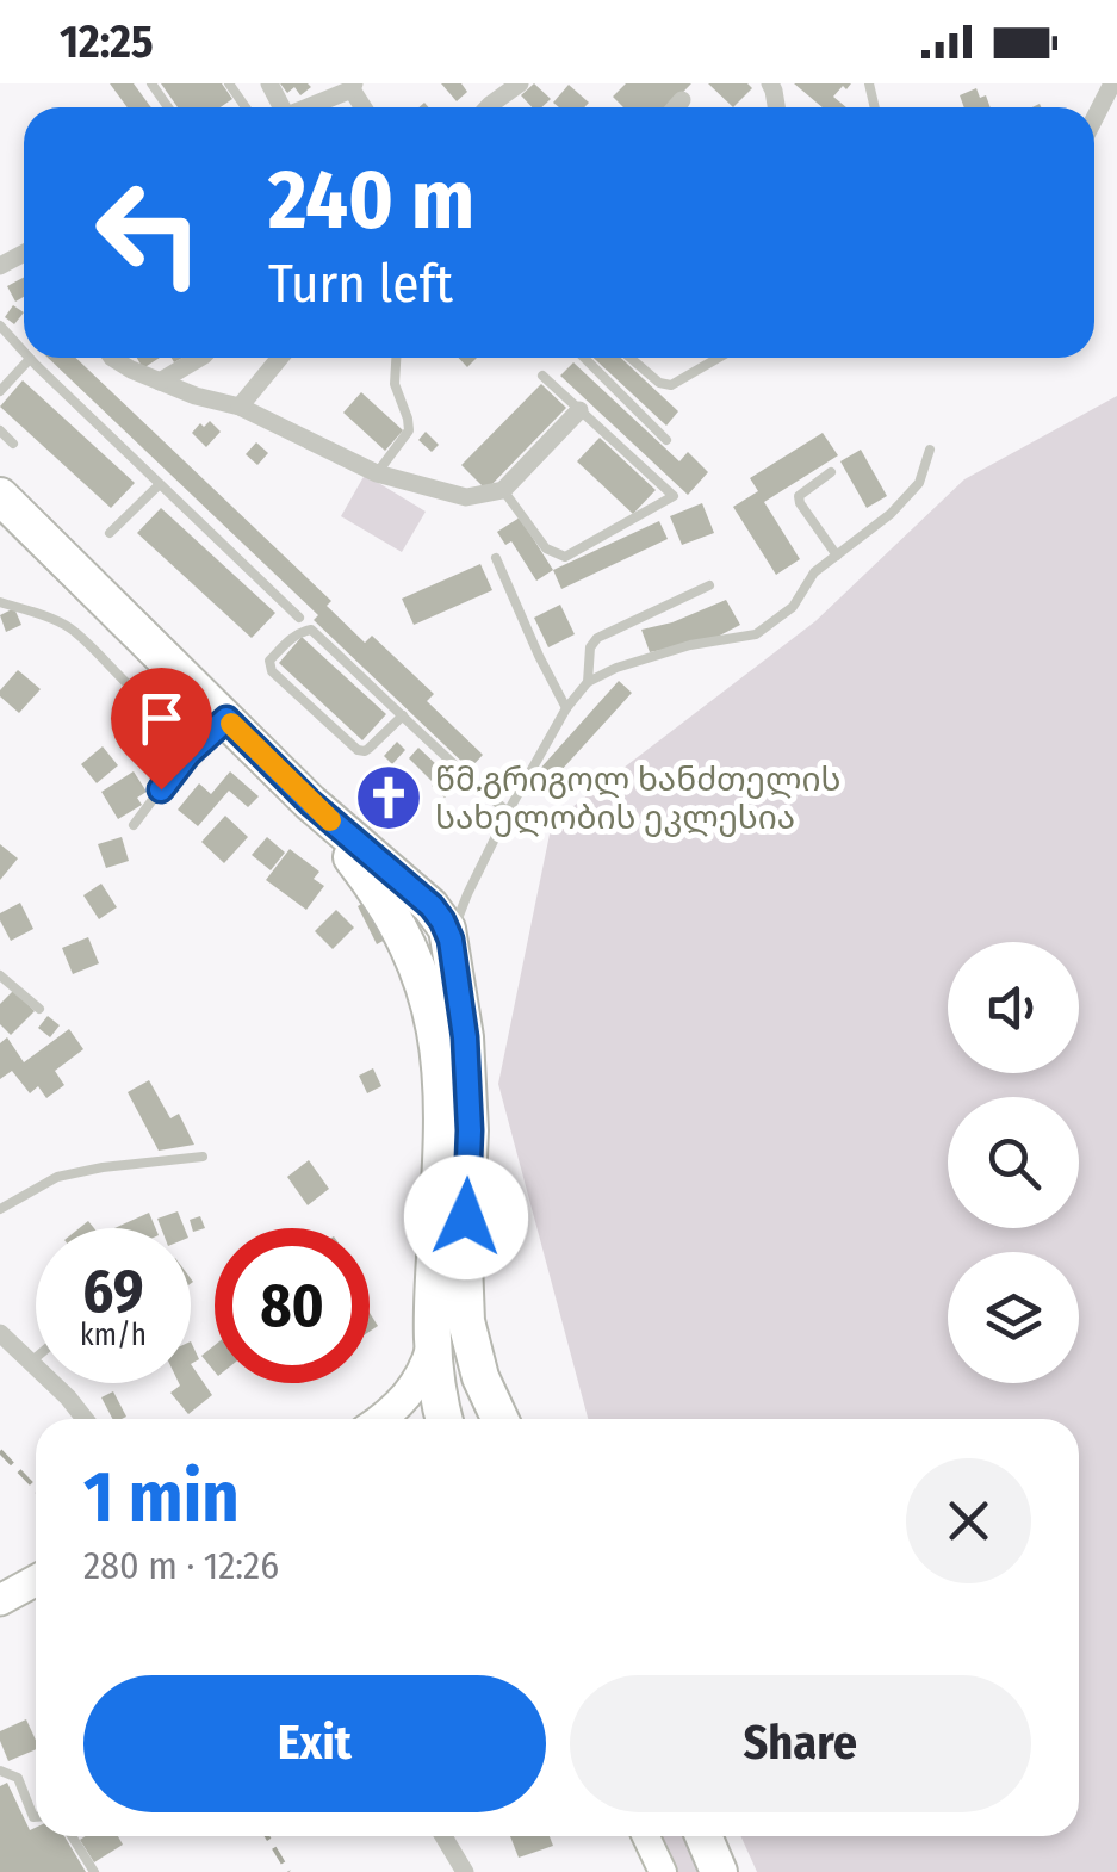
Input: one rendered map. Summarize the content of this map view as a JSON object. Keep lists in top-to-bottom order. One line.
{"places":{"church":["წმ.გრიგოლ ხანძთელის სახელობის ეკლესია"]},"page":{"status":"12:25","turn":["240 m","Turn left"],"speed":"69 km/h","limit":"80","heading":["1 min","280 m · 12:26"],"buttons":["Exit","Share"]}}
